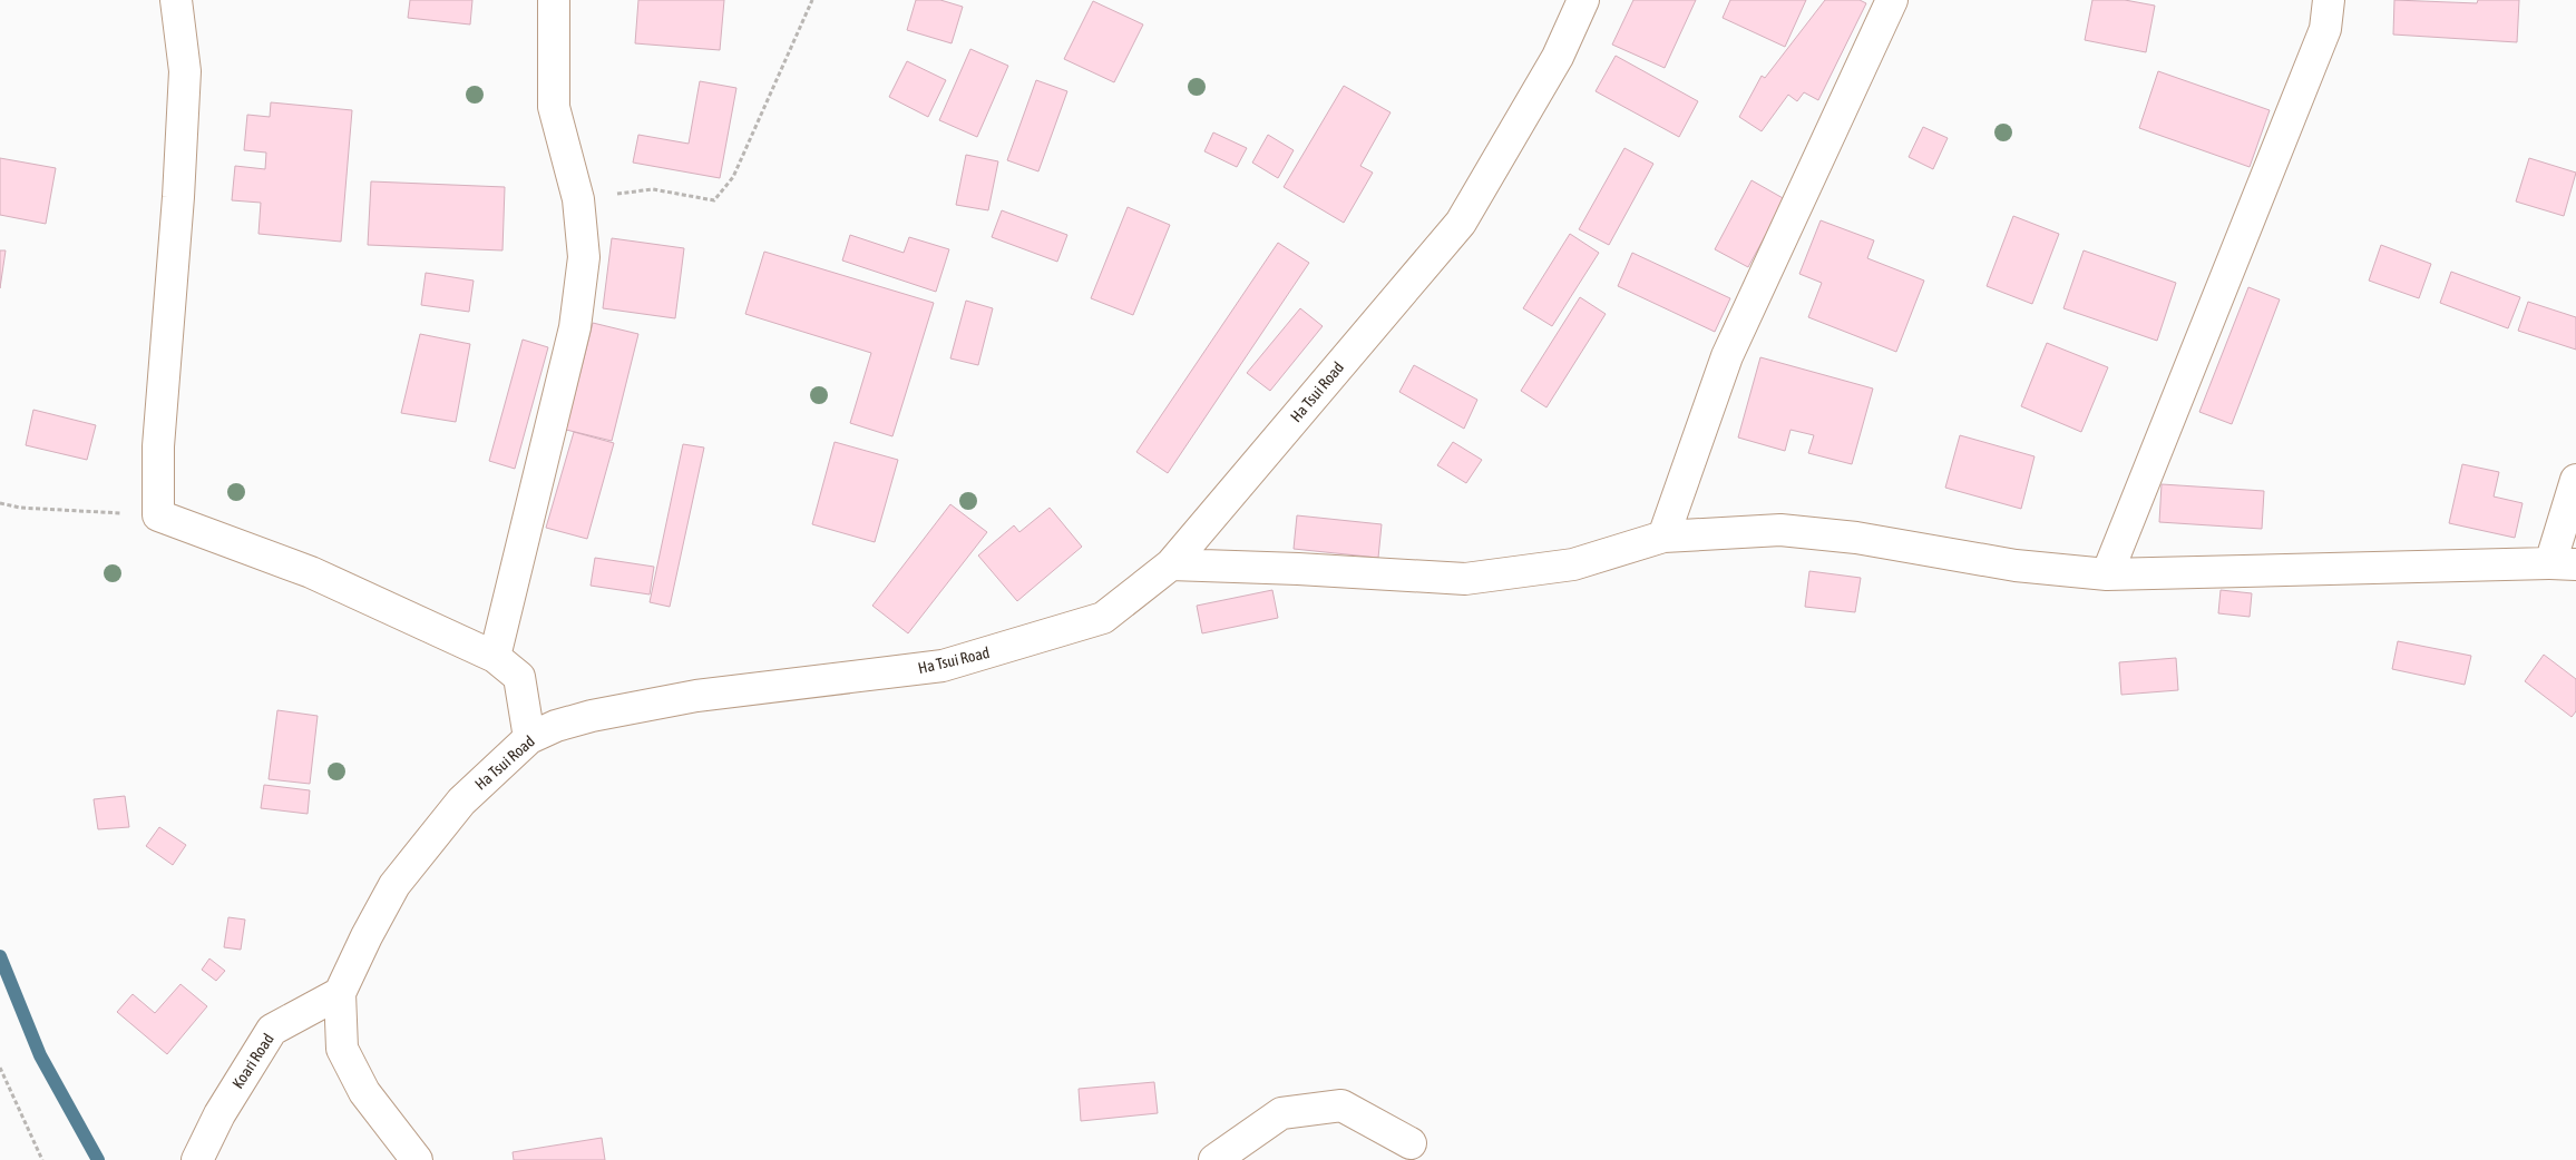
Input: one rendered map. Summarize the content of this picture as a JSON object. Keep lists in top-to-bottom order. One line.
{"streets":{"street":["Ha Tsui Road","Koari Road"]},"crossings":[["Ha Tsui Road","Koari Road"]]}
